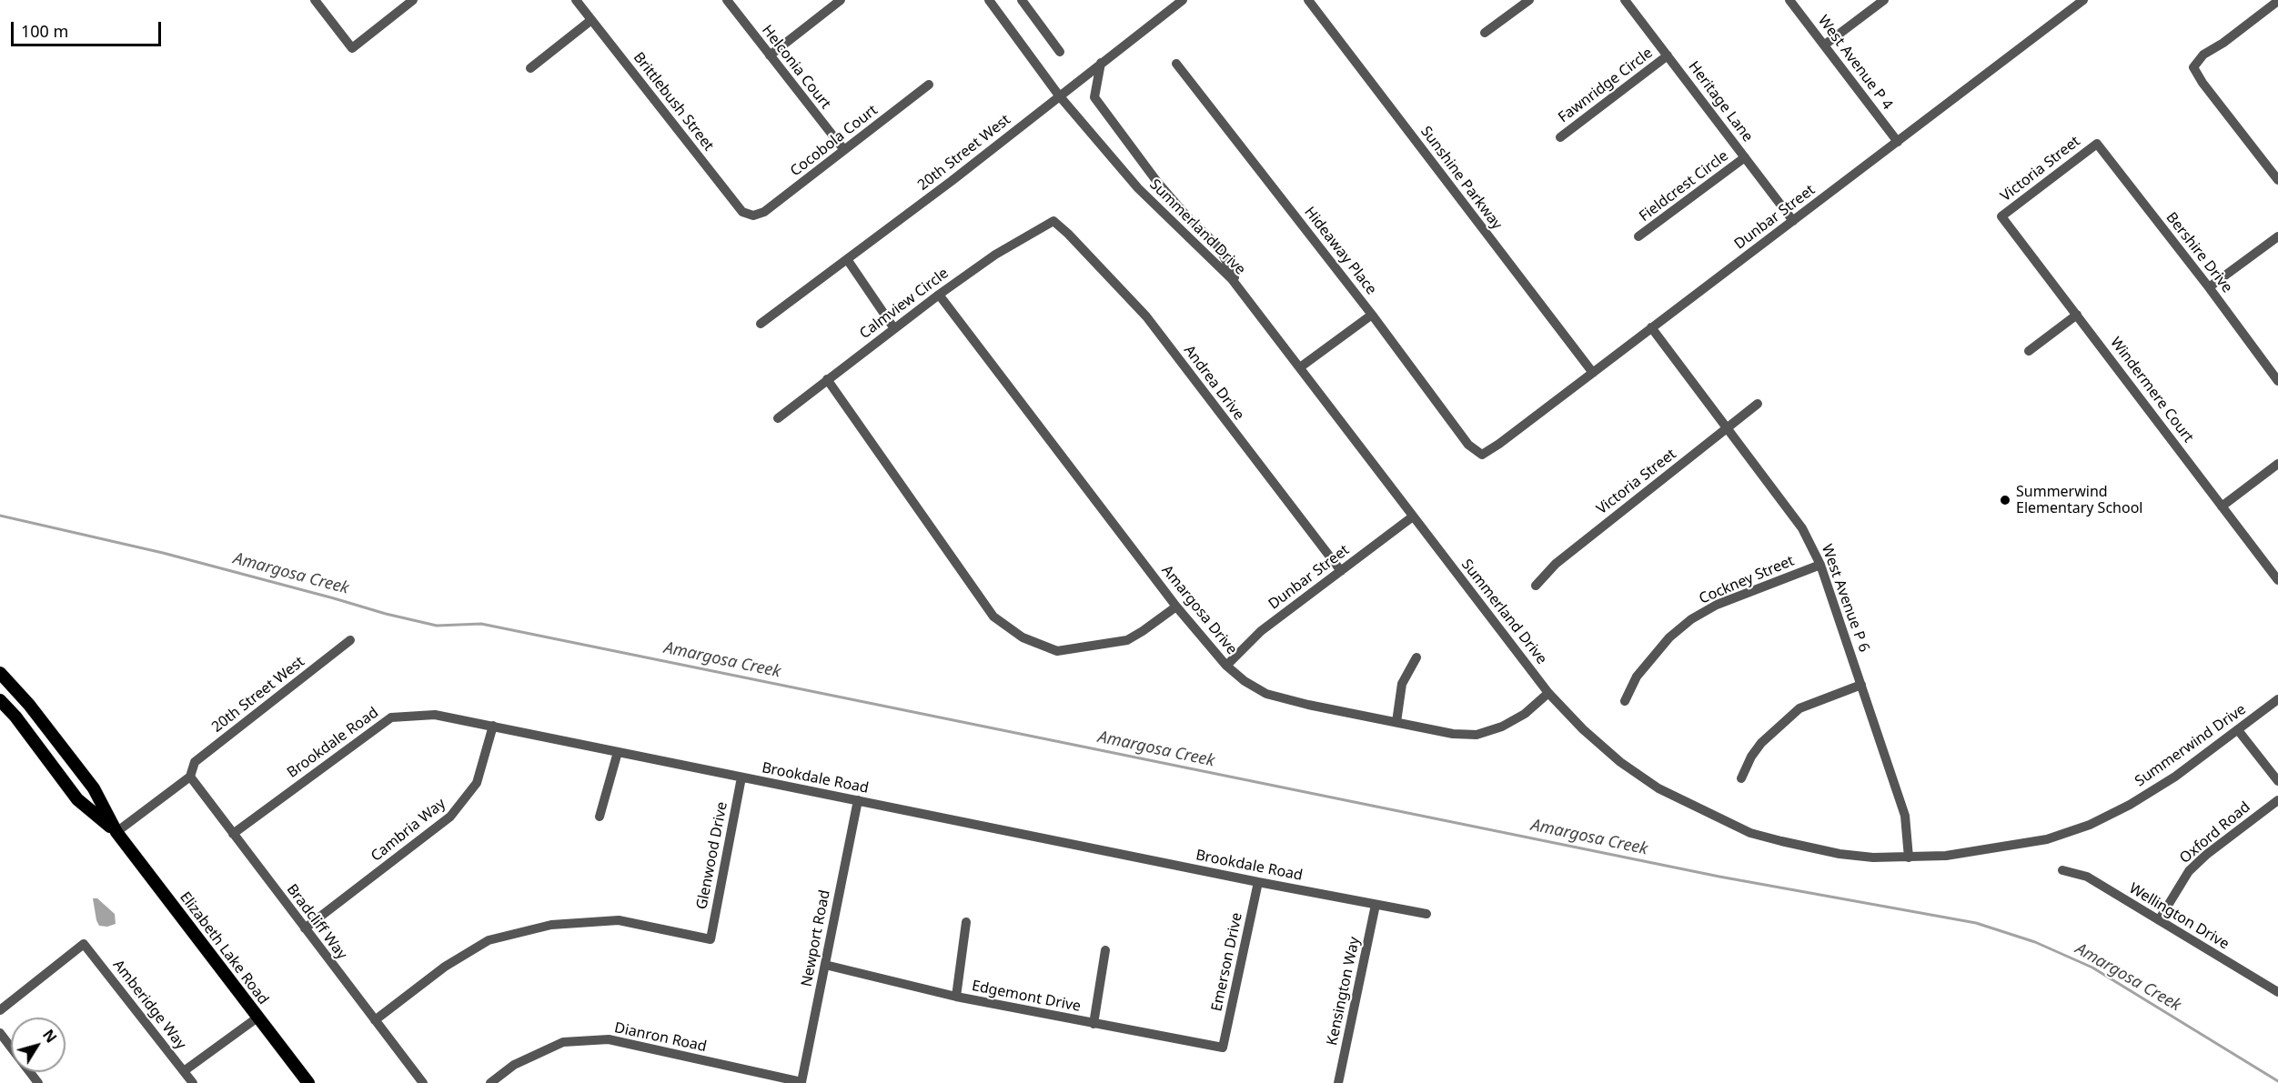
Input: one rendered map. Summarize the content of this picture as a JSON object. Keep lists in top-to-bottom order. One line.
{"streets":{"main road":["Elizabeth Lake Road"],"street":["West Avenue P 4","Helconia Court","Fawnridge Circle","Brittlebush Street","Heritage Lane","Cocobola Court","20th Street West","Victoria Street","Sunshine Parkway","Fieldcrest Circle","Dunbar Street","Summerland Drive","Hideaway Place","Bershire Drive","Calmview Circle","Andrea Drive","Windermere Court","Cockney Street","West Avenue P 6","Amargosa Drive","Brookdale Road","Summerwind Drive","Cambria Way","Oxford Road","Glenwood Drive","Wellington Drive","Bradcliff Way","Newport Road","Emerson Drive","Kensington Way","Edgemont Drive","Amberidge Way","Dianron Road"]},"crossings":[["West Avenue P 4","Dunbar Street"],["Helconia Court","Cocobola Court"],["Fawnridge Circle","Heritage Lane"],["Brittlebush Street","Cocobola Court"],["Heritage Lane","Fieldcrest Circle"],["Heritage Lane","Dunbar Street"],["20th Street West","Summerland Drive"],["20th Street West","Bradcliff Way"],["Victoria Street","Bershire Drive"],["Victoria Street","Windermere Court"],["Victoria Street","West Avenue P 6"],["Sunshine Parkway","Dunbar Street"],["Dunbar Street","Summerland Drive"],["Dunbar Street","Hideaway Place"],["Dunbar Street","Andrea Drive"],["Dunbar Street","West Avenue P 6"],["Dunbar Street","Amargosa Drive"],["Summerland Drive","West Avenue P 6"],["Summerland Drive","Amargosa Drive"],["Summerland Drive","Summerwind Drive"],["Calmview Circle","Andrea Drive"],["Calmview Circle","Amargosa Drive"],["Cockney Street","West Avenue P 6"],["Brookdale Road","Cambria Way"],["Brookdale Road","Glenwood Drive"],["Brookdale Road","Bradcliff Way"],["Brookdale Road","Newport Road"],["Brookdale Road","Emerson Drive"],["Brookdale Road","Kensington Way"],["Cambria Way","Bradcliff Way"],["Oxford Road","Wellington Drive"],["Glenwood Drive","Bradcliff Way"],["Newport Road","Edgemont Drive"],["Newport Road","Dianron Road"],["Emerson Drive","Edgemont Drive"]],"water":["Amargosa Creek"],"places":["Summerwind Elementary School"],"scale_bar":"100 m","north":"top right"}
